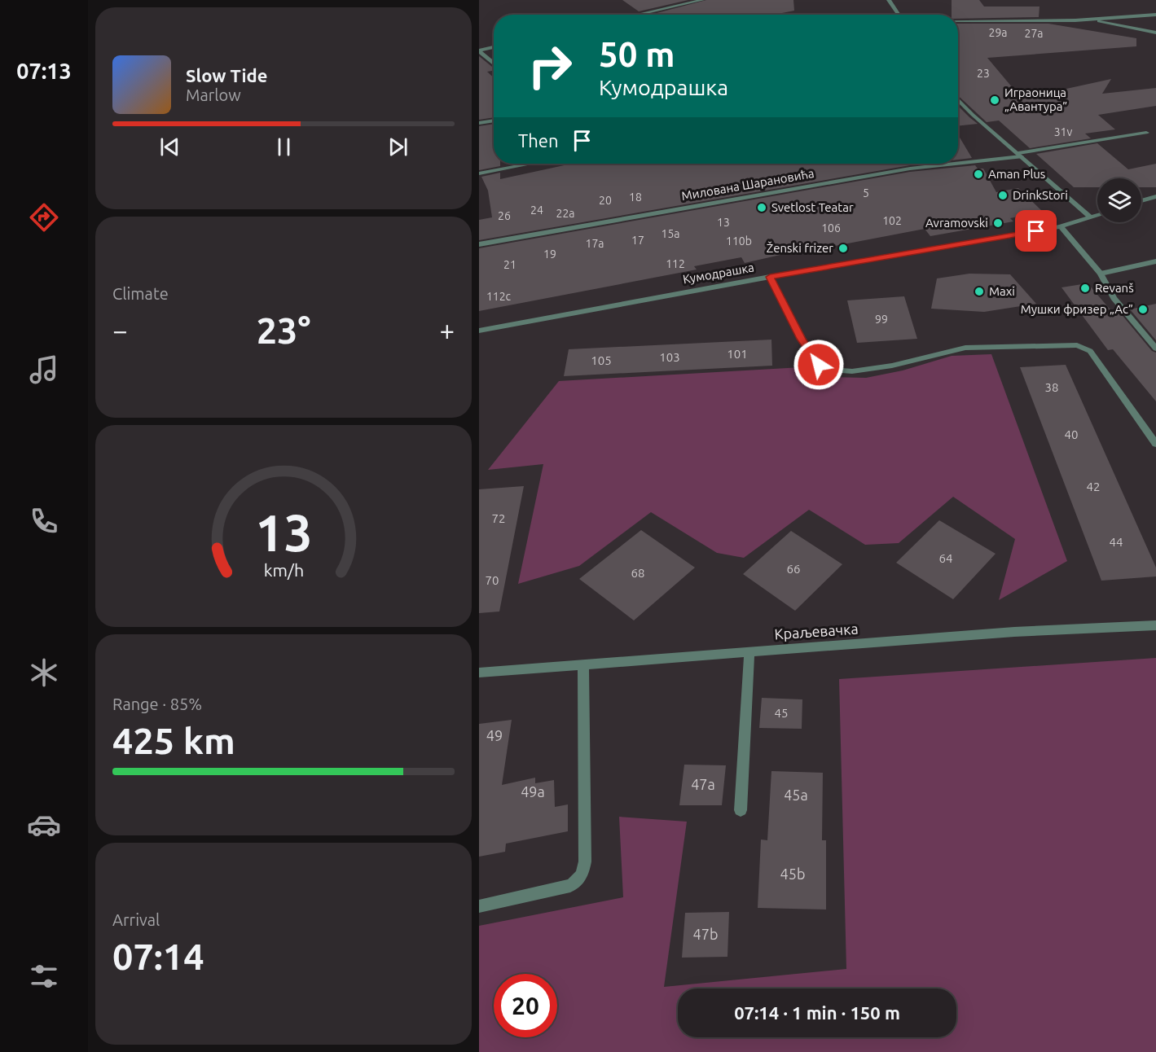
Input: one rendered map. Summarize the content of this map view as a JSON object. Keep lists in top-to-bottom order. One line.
{"streets":{"street":["Милована Шарановића","Кумодрашка","Краљевачка"]},"places":["Играоница „Авантура”","Aman Plus","DrinkStori","Svetlost Teatar","Avramovski","Ženski frizer","Revanš","Maxi","Мушки фризер „Ас”"],"house_numbers":["29a","27a","23","31v","5","18","20","24","22a","26","102","13","106","15a","17","110b","17a","19","112","21","112c","99","101","103","105","38","40","42","72","44","64","66","68","70","45","49","47a","49a","45a","45b","47b"],"page":{"tabs":"07:13","turn":["50 m","Кумодрашка"],"song":["Slow Tide","Marlow"],"then":"Then","tile":["Climate",["Range · 85%","425 km"],["Arrival","07:14"]],"heat":["−","23°","+"],"limit":"20","trip":"07:14 · 1 min · 150 m","gauge":["13","km/h"]}}
